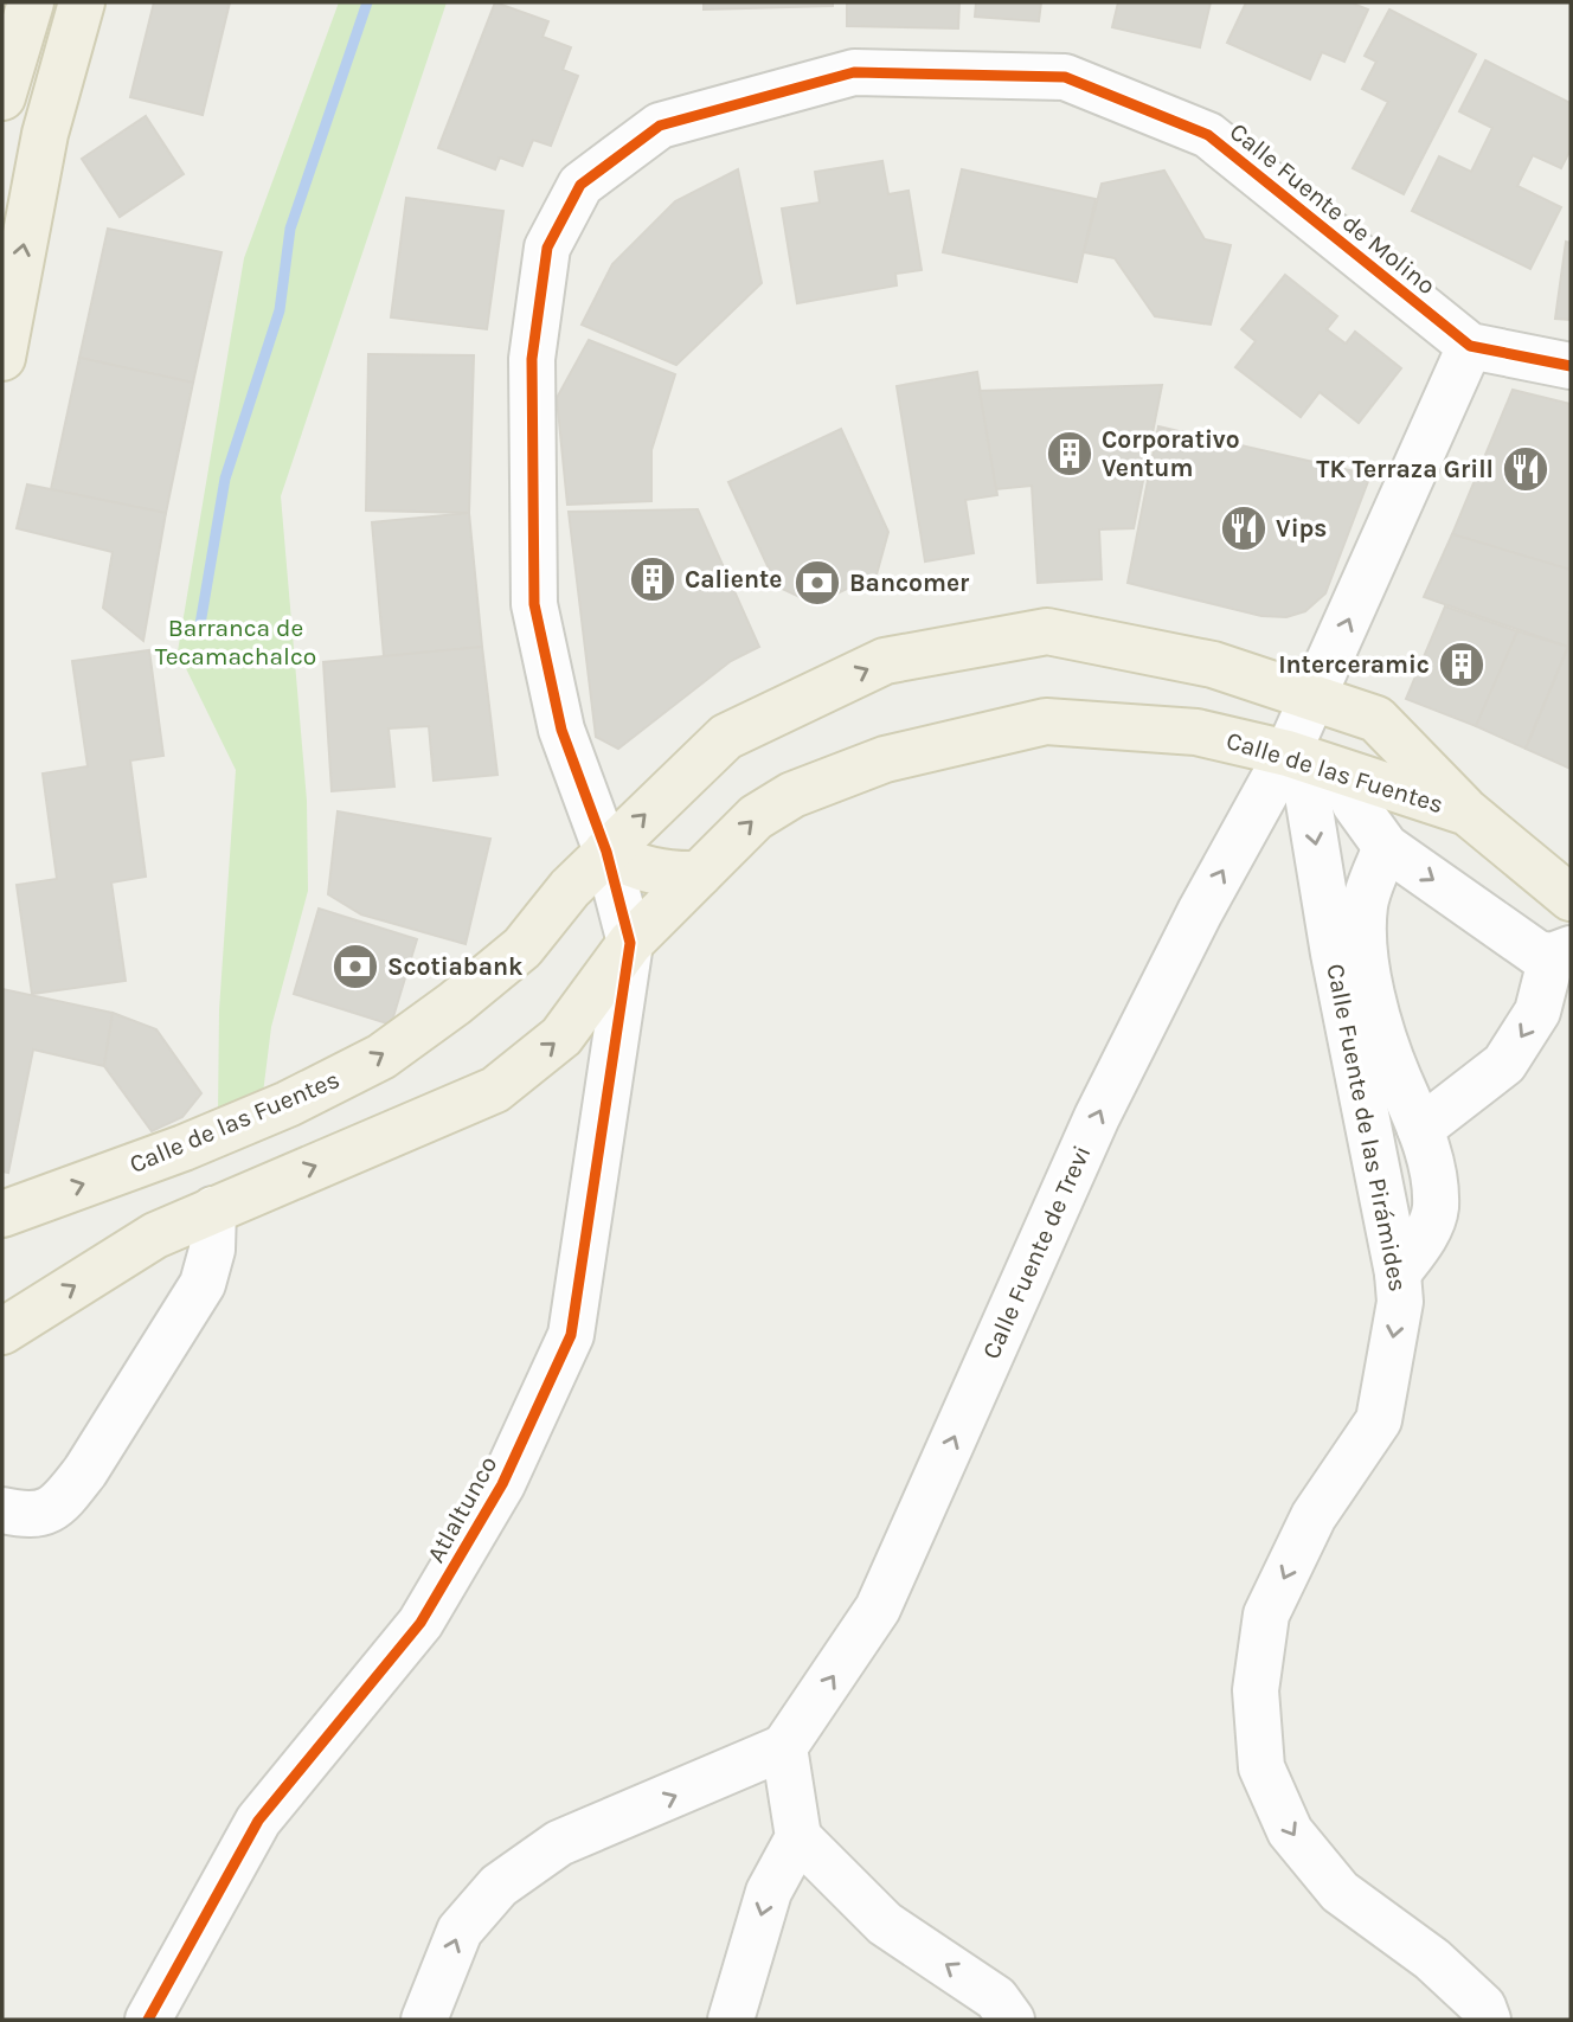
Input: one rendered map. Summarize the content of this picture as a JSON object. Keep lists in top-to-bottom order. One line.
{"streets":{"main road":["Calle de las Fuentes"],"street":["Calle Fuente de Molino","Calle Fuente de las Pirámides","Calle Fuente de Trevi","Atlaltunco"]},"crossings":[["Calle Fuente de Molino","Calle de las Fuentes"],["Calle Fuente de Molino","Atlaltunco"],["Calle de las Fuentes","Calle Fuente de las Pirámides"],["Calle de las Fuentes","Calle Fuente de Trevi"],["Calle de las Fuentes","Atlaltunco"],["Calle Fuente de las Pirámides","Calle Fuente de Trevi"]],"one_way":["Calle de las Fuentes","Calle Fuente de las Pirámides","Calle Fuente de Trevi"],"parks":["Barranca de Tecamachalco"],"places":{"building":["Corporativo Ventum","Caliente","Interceramic"],"restaurant":["TK Terraza Grill","Vips"],"bank":["Bancomer","Scotiabank"]}}
